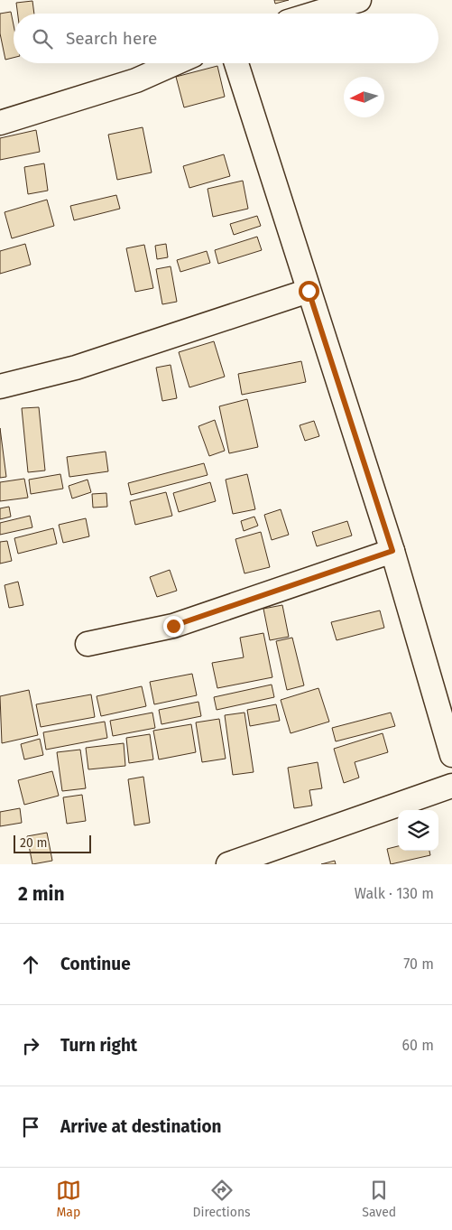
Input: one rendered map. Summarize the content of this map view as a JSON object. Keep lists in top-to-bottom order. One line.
{"scale_bar":"20 m","north":"left","page":{"search":"Search here","scale":"20 m","heading":["2 min","Walk · 130 m"],"list":[["Continue","70 m"],["Turn right","60 m"],"Arrive at destination"],"nav":["Map","Directions","Saved"]}}
